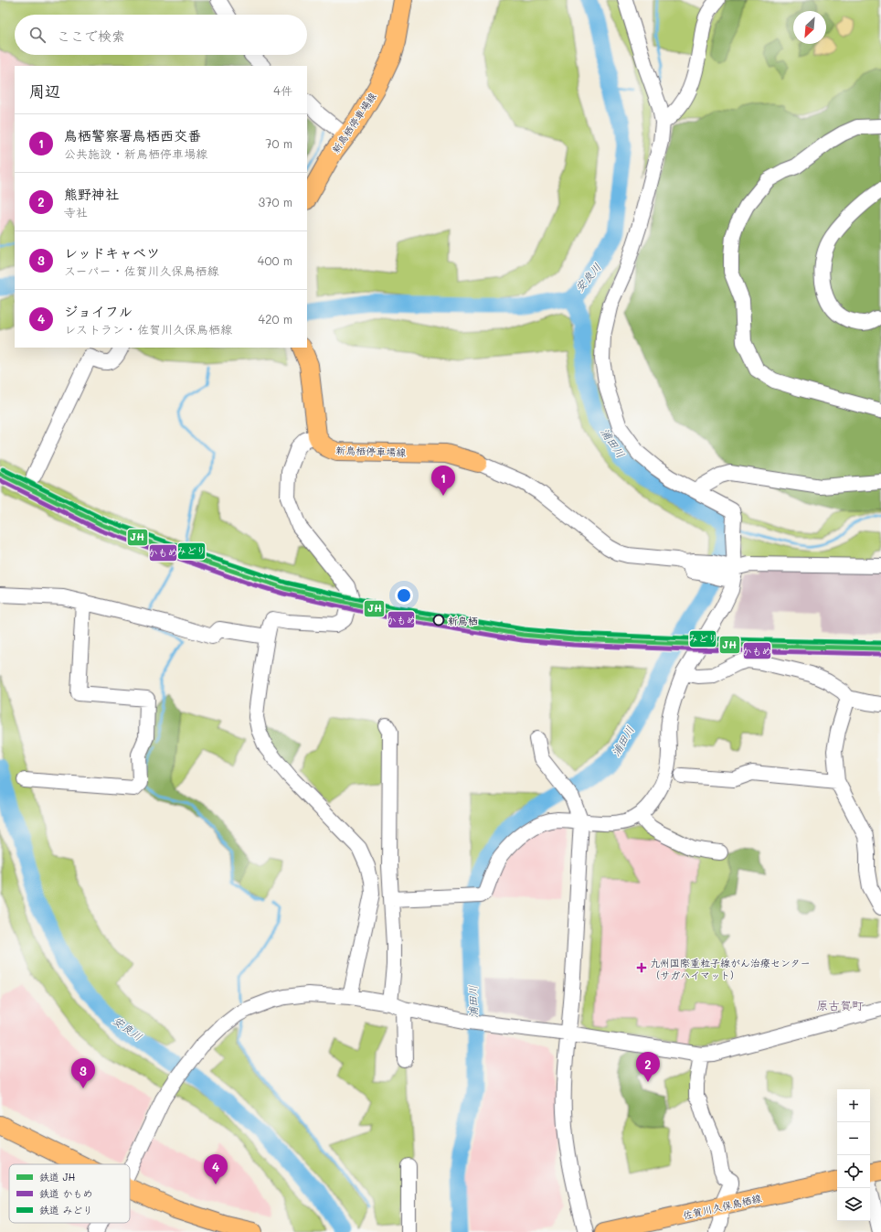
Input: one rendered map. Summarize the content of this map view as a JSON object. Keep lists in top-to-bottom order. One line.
{"streets":{"main road":["新鳥栖停車場線","佐賀川久保鳥栖線"]},"districts":["原古賀町"],"water":["安良川","浦田川"],"places":{"other":["新鳥栖"],"health":["九州国際重粒子線がん治療センター （サガハイマット）"]},"lines":["rail line みどり","rail line JH","rail line かもめ"],"legend":["鉄道 JH","鉄道 かもめ","鉄道 みどり"],"north":"bottom left","page":{"search":"ここで検索","heading":["周辺","4件"],"list":[{"mark":"1","name":"鳥栖警察署鳥栖西交番","note":"公共施設 · 新鳥栖停車場線","value":"70 m"},{"mark":"2","name":"熊野神社","note":"寺社","value":"370 m"},{"mark":"3","name":"レッドキャベツ","note":"スーパー · 佐賀川久保鳥栖線","value":"400 m"},{"mark":"4","name":"ジョイフル","note":"レストラン · 佐賀川久保鳥栖線","value":"420 m"}],"pins":["1","2","3","4"],"map_buttons":["+","−"]}}
